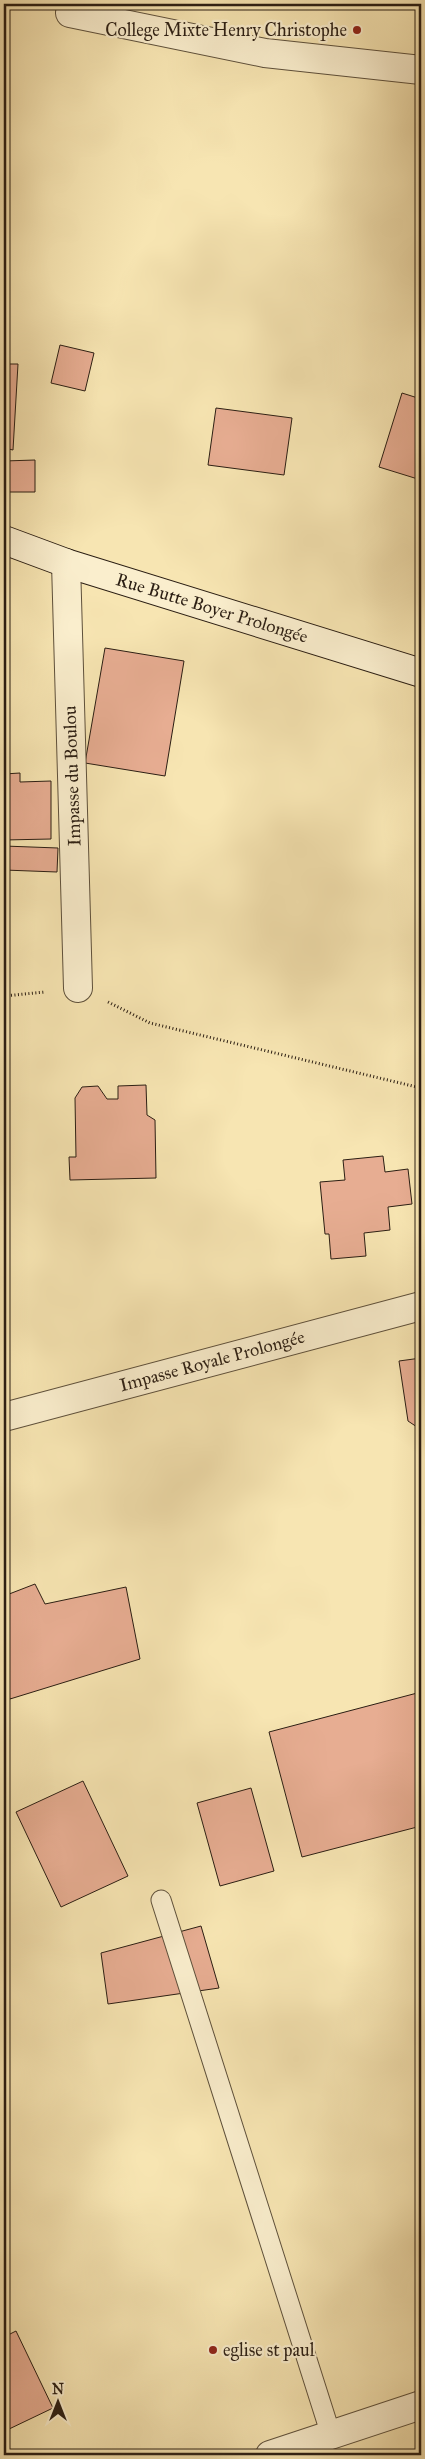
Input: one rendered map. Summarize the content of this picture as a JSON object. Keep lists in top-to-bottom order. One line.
{"streets":{"street":["Rue Butte Boyer Prolongée","Impasse du Boulou","Impasse Royale Prolongée"]},"crossings":[["Rue Butte Boyer Prolongée","Impasse du Boulou"]],"places":["College Mixte Henry Christophe","eglise st paul"],"north":"top"}
